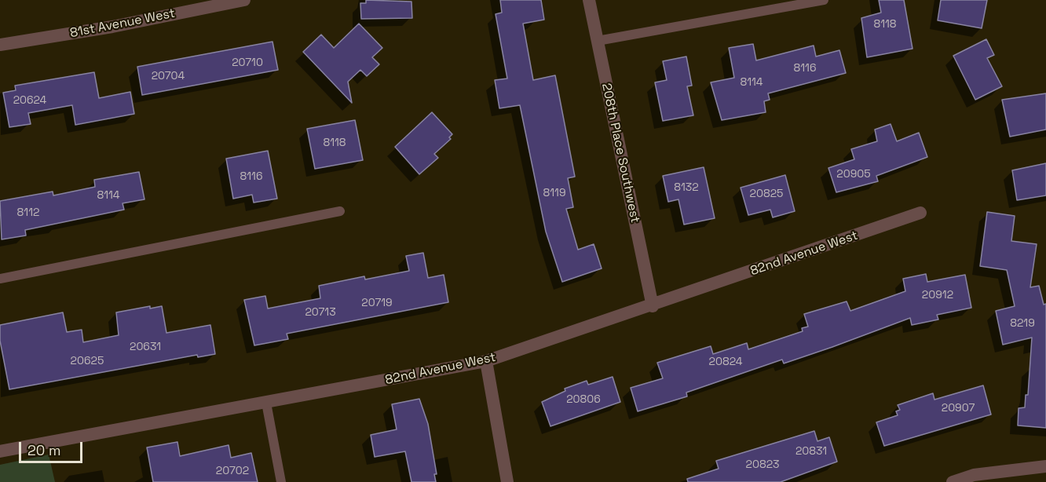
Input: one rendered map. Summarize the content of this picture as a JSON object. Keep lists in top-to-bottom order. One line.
{"streets":{"street":["81st Avenue West","208th Place Southwest","82nd Avenue West"]},"crossings":[["208th Place Southwest","82nd Avenue West"]],"house_numbers":["8118","20710","8116","20704","8114","20624","8118","20905","8116","8132","8119","20825","8114","8112","20912","20719","20713","8219","20631","20625","20824","20806","20907","20831","20823","20702"],"scale_bar":"20 m"}
